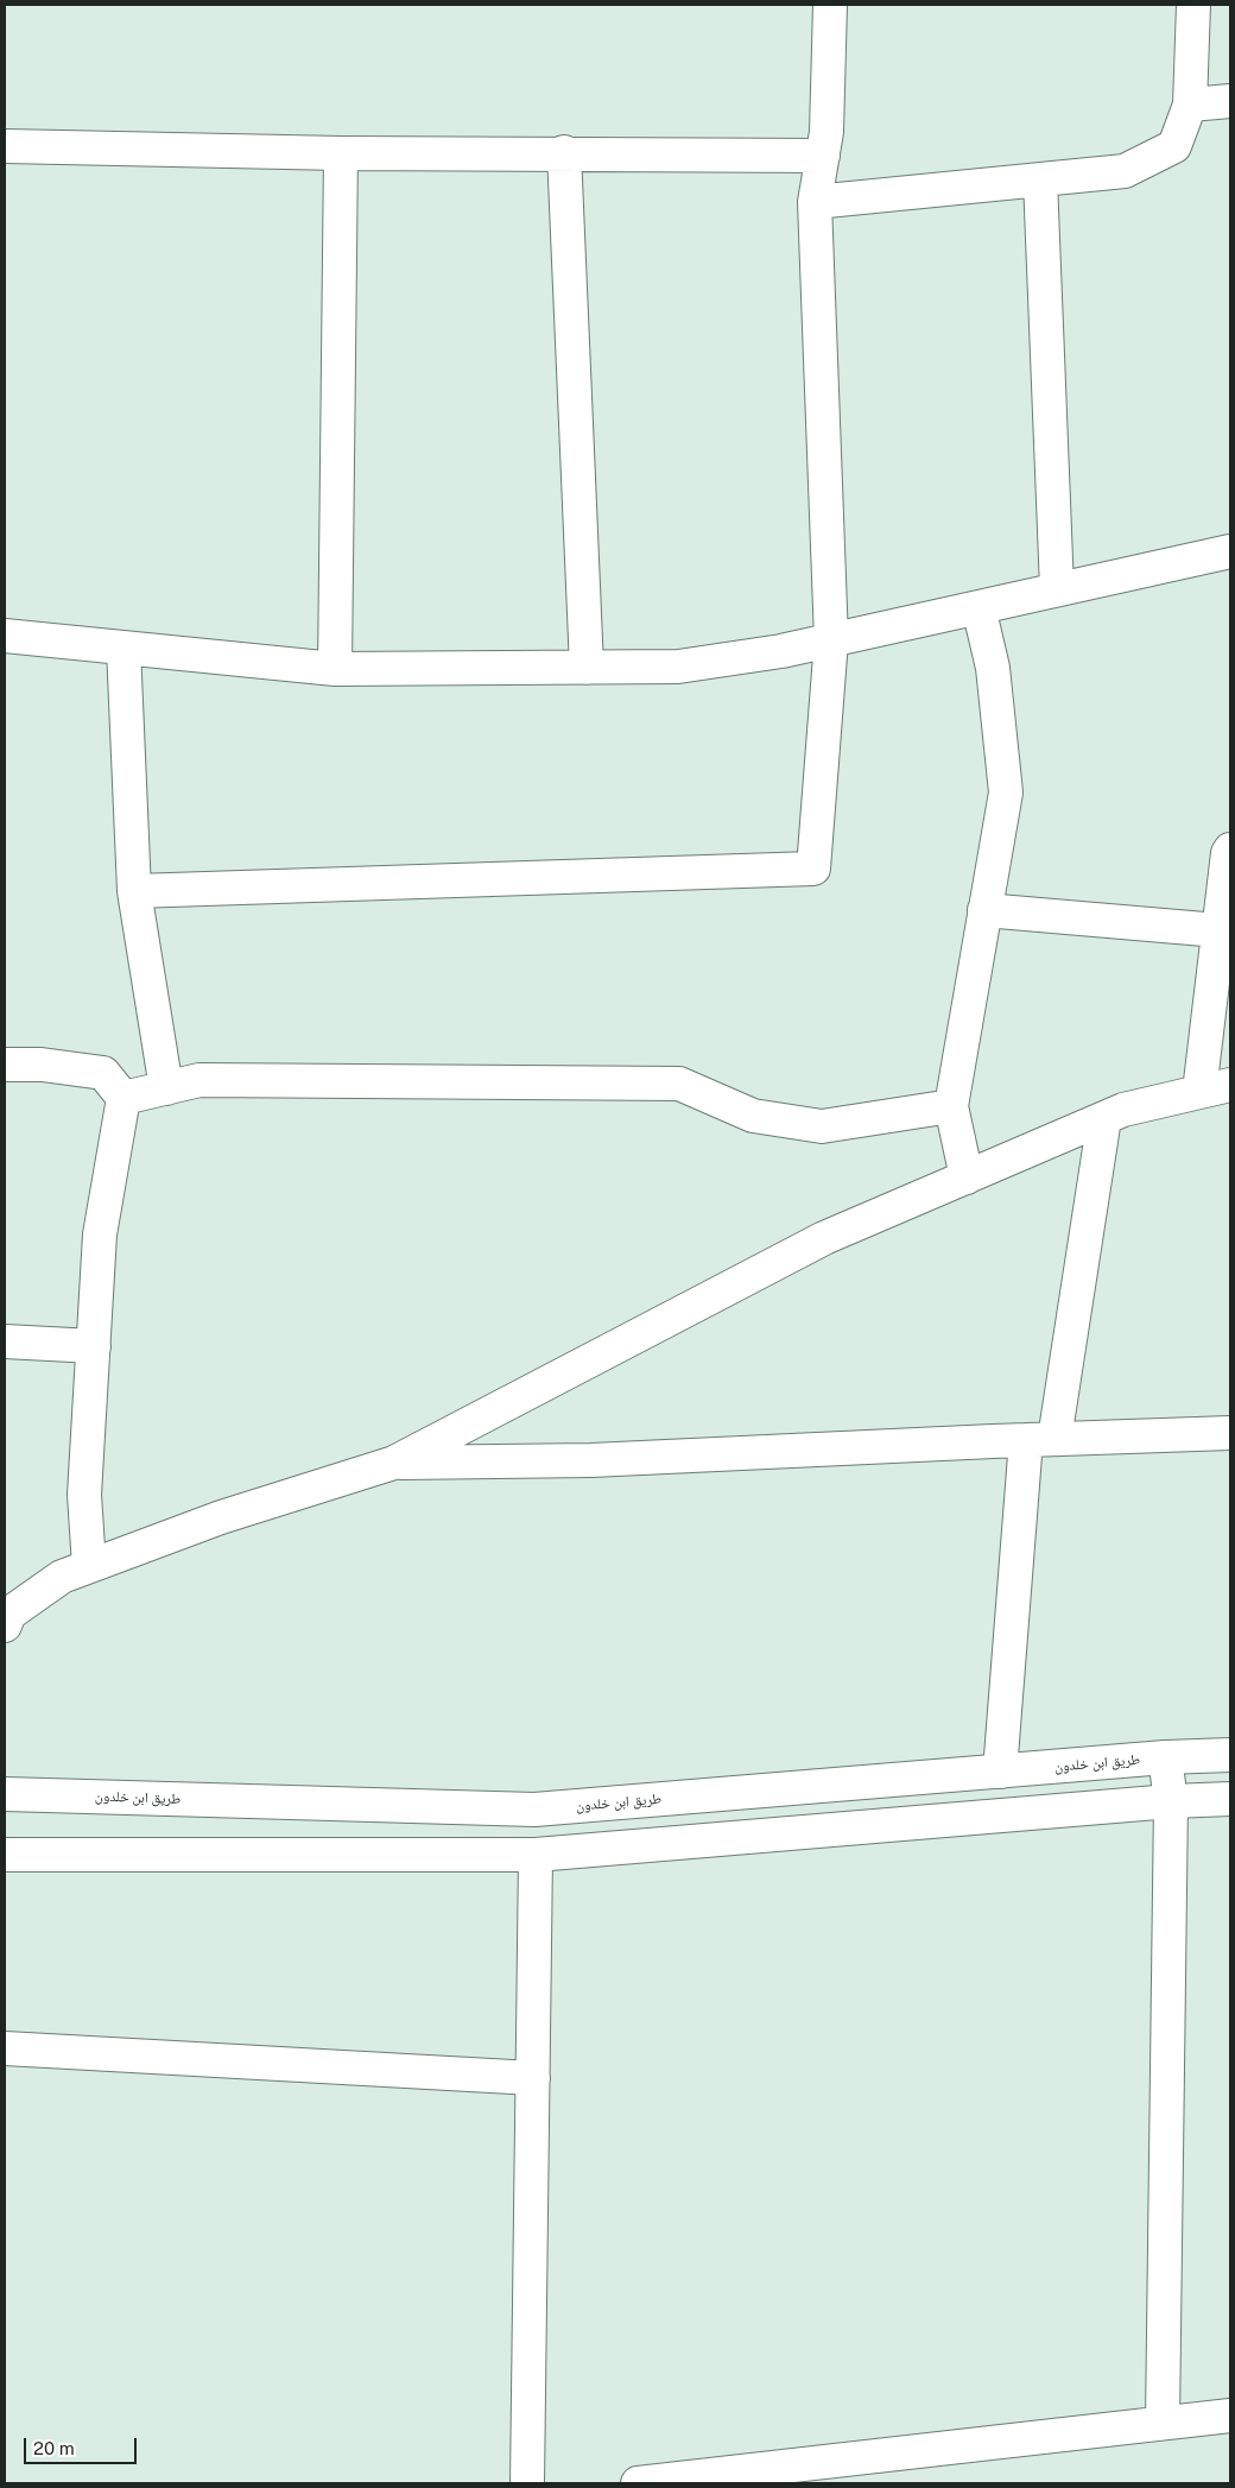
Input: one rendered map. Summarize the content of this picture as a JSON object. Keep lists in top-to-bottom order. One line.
{"streets":{"street":["طريق ابن خلدون"]},"scale_bar":"20 m"}
